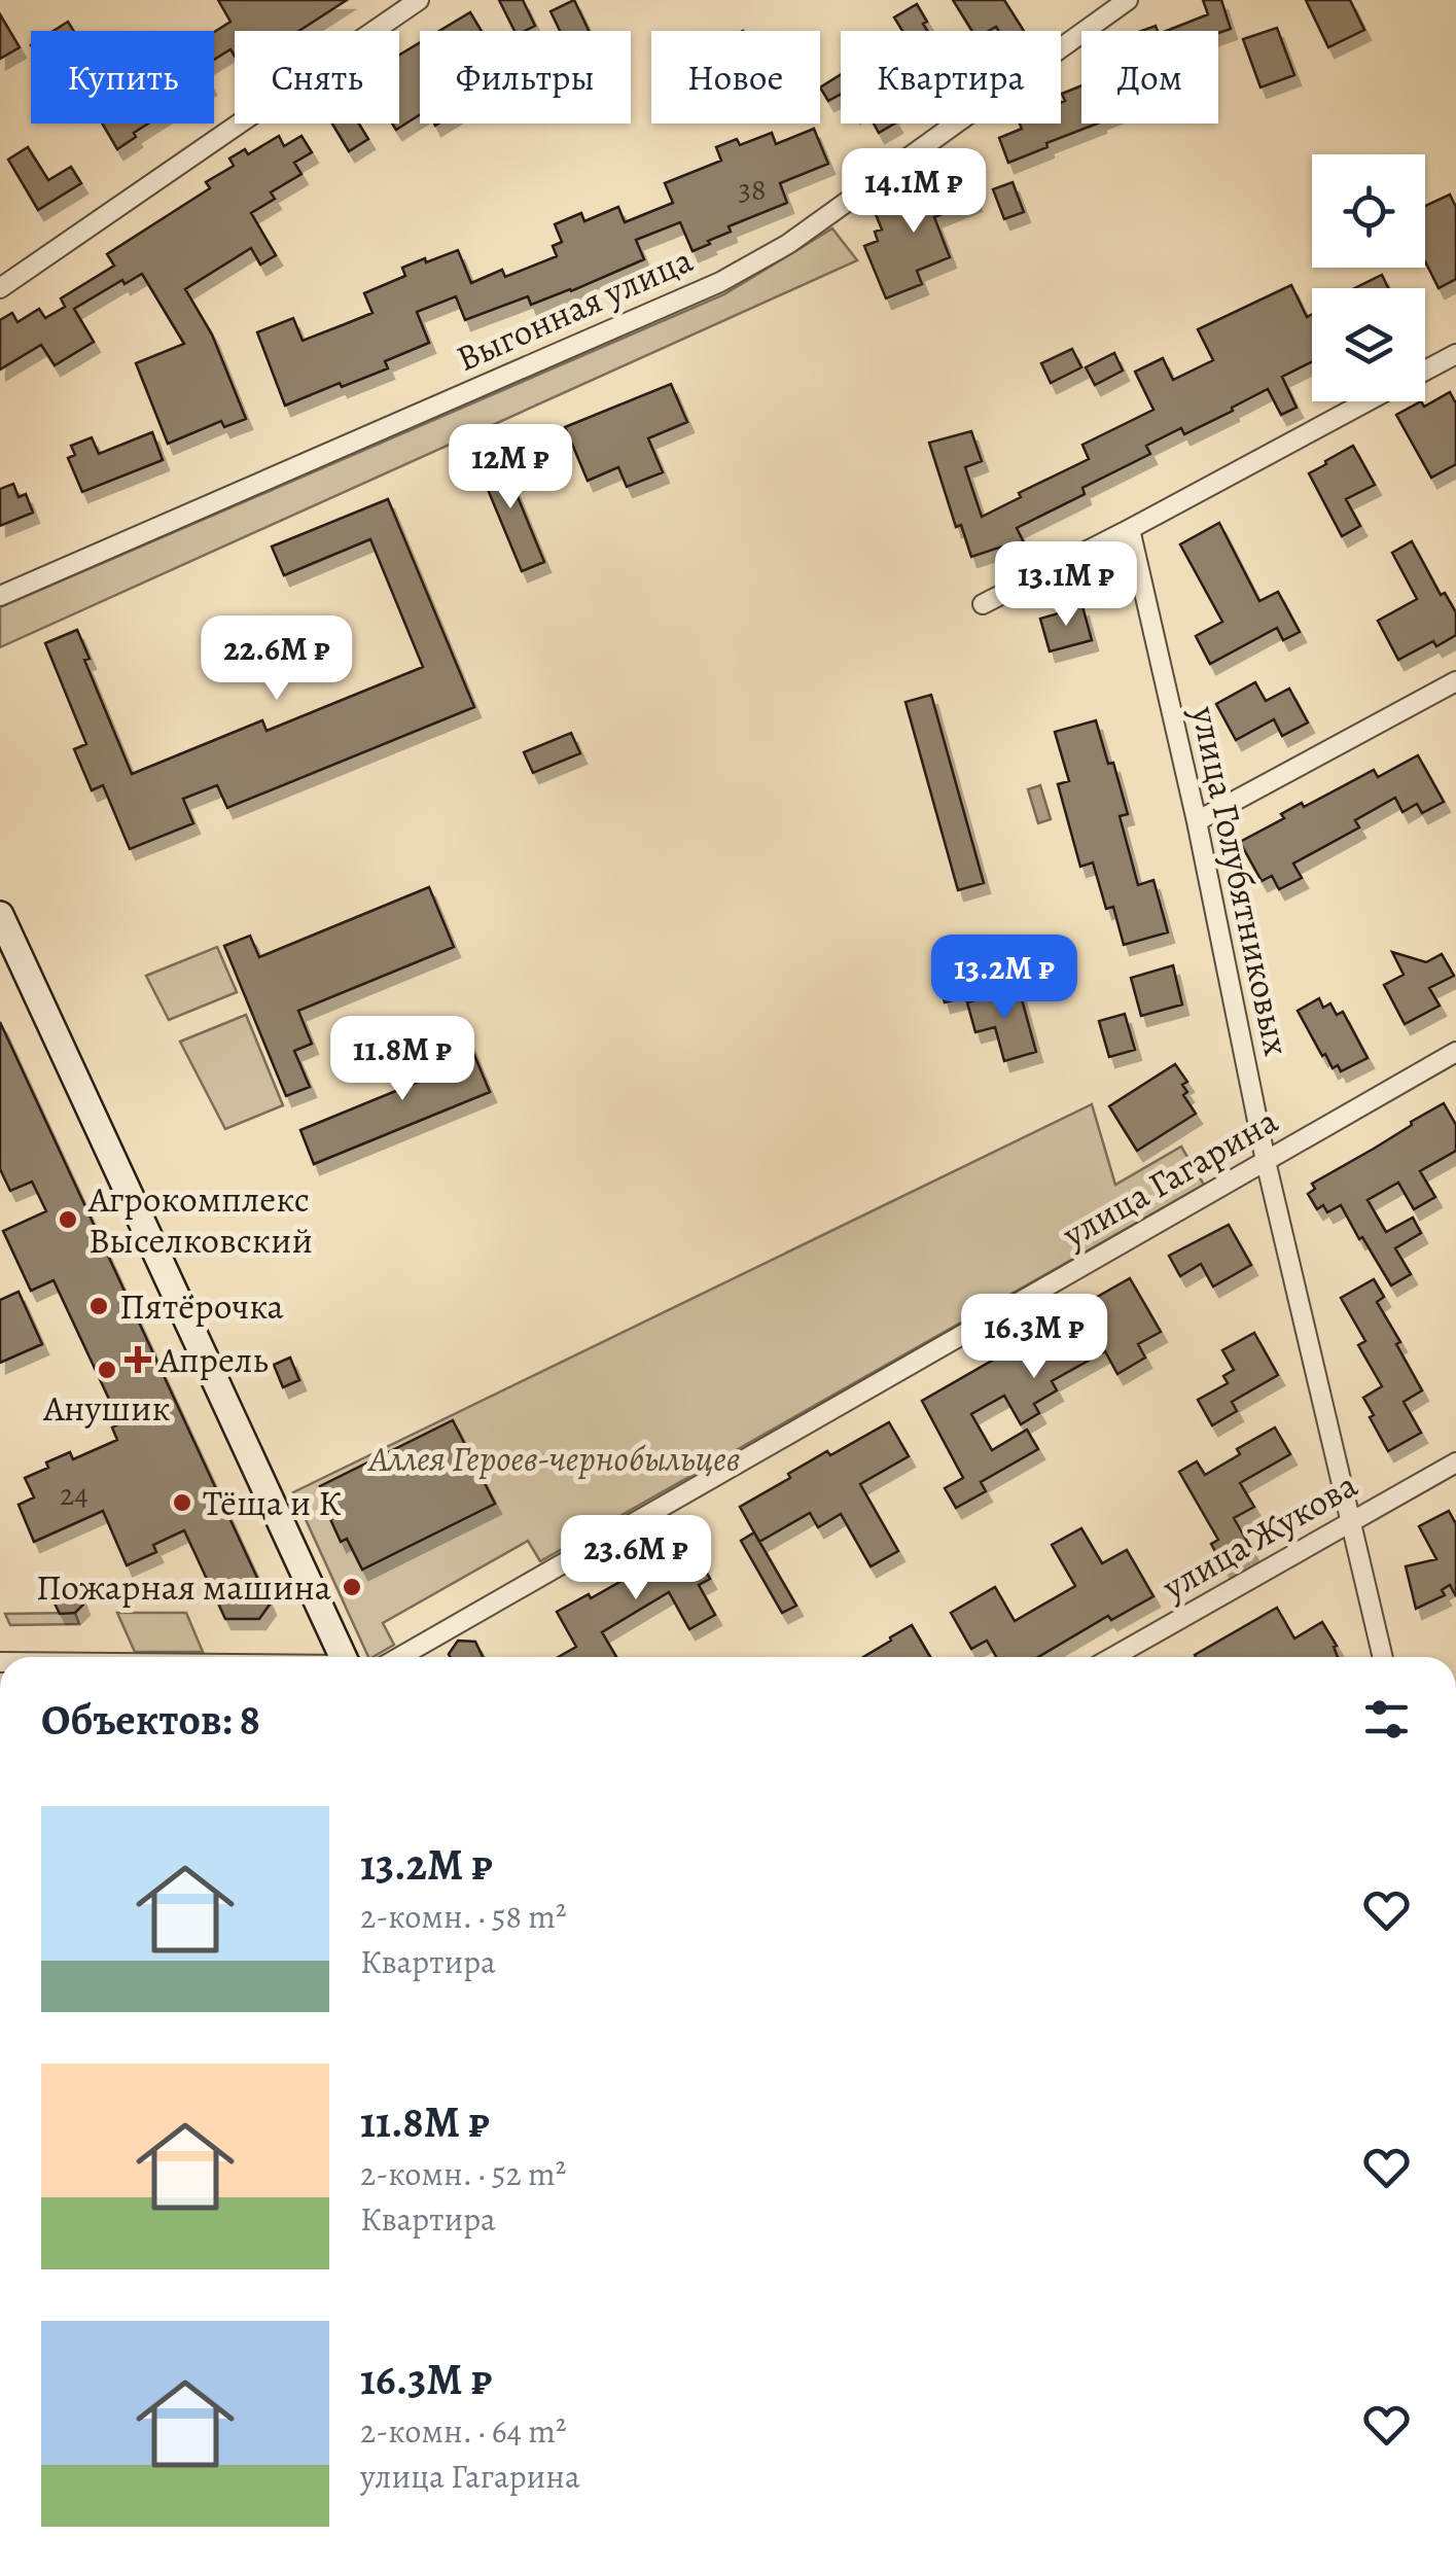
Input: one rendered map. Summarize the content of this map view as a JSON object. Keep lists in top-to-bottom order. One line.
{"streets":{"street":["Выгонная улица","улица Голубятниковых","улица Гагарина","улица Жукова"]},"crossings":[["улица Голубятниковых","улица Гагарина"],["улица Голубятниковых","улица Жукова"]],"parks":["Аллея Героев-чернобыльцев"],"places":{"other":["Агрокомплекс Выселковский","Пятёрочка","Анушик","Тёща и К","Пожарная машина"],"health":["Апрель"]},"house_numbers":["38","24"],"page":{"chip":["Купить","Снять","Фильтры","Новое","Квартира","Дом"],"price":["14.1M ₽","12M ₽","13.1M ₽","22.6M ₽","13.2M ₽","11.8M ₽","16.3M ₽","23.6M ₽"],"heading":"Объектов: 8","list":[{"name":"13.2M ₽","note":"2-комн. · 58 m² · Квартира"},{"name":"11.8M ₽","note":"2-комн. · 52 m² · Квартира"},{"name":"16.3M ₽","note":"2-комн. · 64 m² · улица Гагарина"}]}}
